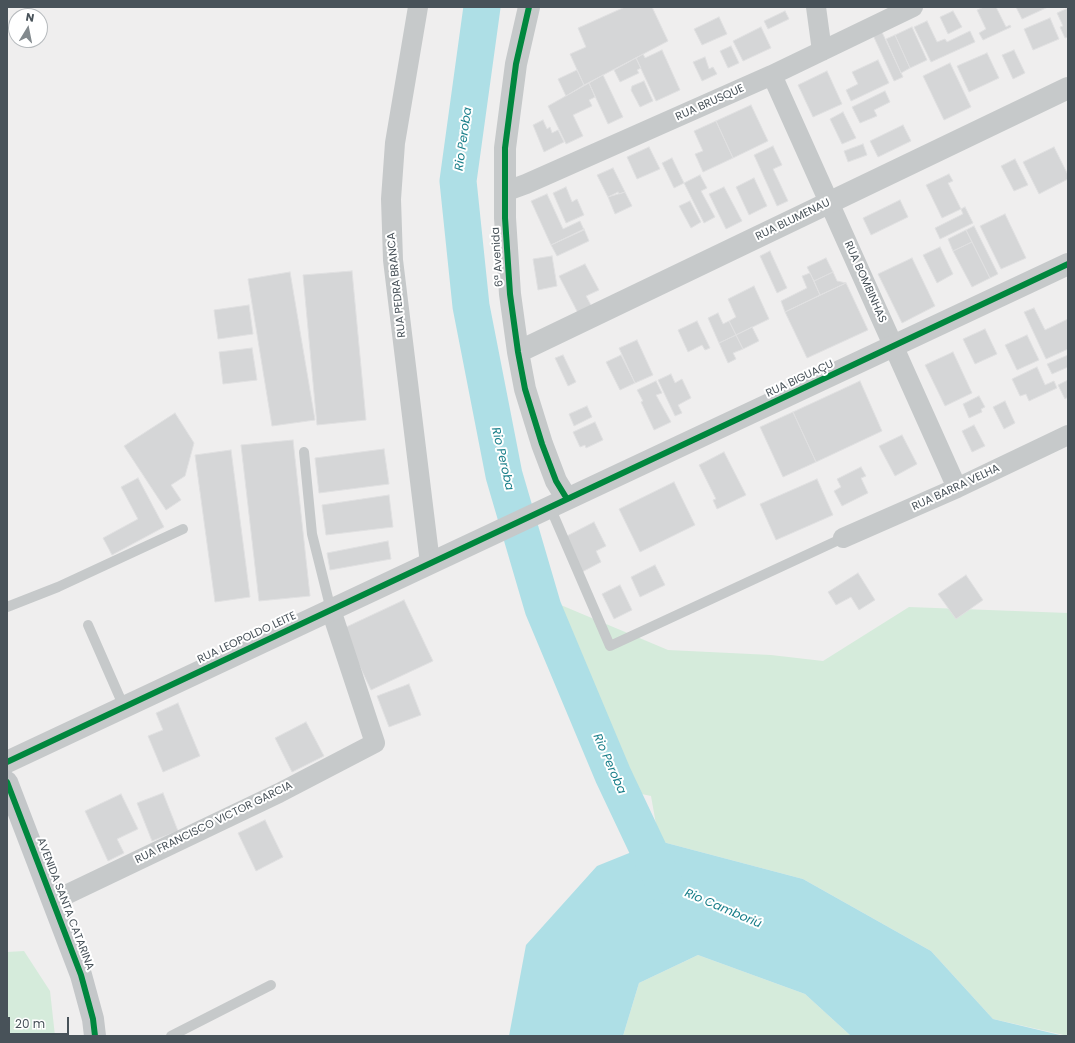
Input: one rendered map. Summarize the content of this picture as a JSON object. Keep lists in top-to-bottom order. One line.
{"streets":{"main road":["AVENIDA SANTA CATARINA"],"street":["RUA BRUSQUE","RUA BLUMENAU","6ª Avenida","RUA BOMBINHAS","RUA PEDRA BRANCA","RUA BIGUAÇU","RUA BARRA VELHA","RUA LEOPOLDO LEITE","RUA FRANCISCO VICTOR GARCIA"]},"crossings":[["RUA BRUSQUE","6ª Avenida"],["RUA BRUSQUE","RUA BOMBINHAS"],["RUA BLUMENAU","6ª Avenida"],["RUA BLUMENAU","RUA BOMBINHAS"],["6ª Avenida","RUA BIGUAÇU"],["RUA BOMBINHAS","RUA BIGUAÇU"],["RUA BOMBINHAS","RUA BARRA VELHA"],["RUA PEDRA BRANCA","RUA LEOPOLDO LEITE"],["RUA BIGUAÇU","RUA LEOPOLDO LEITE"],["RUA LEOPOLDO LEITE","RUA FRANCISCO VICTOR GARCIA"],["RUA FRANCISCO VICTOR GARCIA","AVENIDA SANTA CATARINA"]],"water":["Rio Peroba","Rio Camboriú"],"scale_bar":"20 m","north":"top"}
